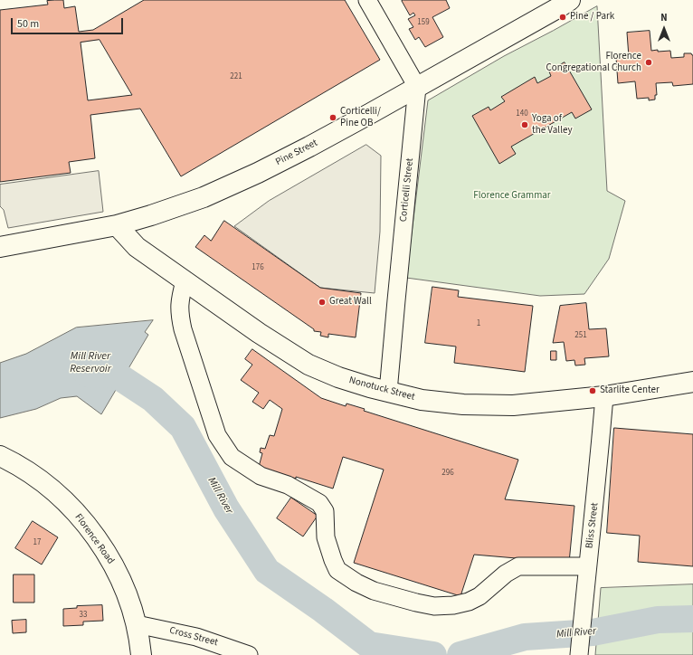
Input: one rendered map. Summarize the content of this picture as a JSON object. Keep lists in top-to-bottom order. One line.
{"streets":{"main road":["Pine Street","Nonotuck Street","Florence Road"],"street":["Corticelli Street","Bliss Street","Cross Street"]},"crossings":[["Pine Street","Corticelli Street"],["Pine Street","Nonotuck Street"],["Corticelli Street","Nonotuck Street"],["Nonotuck Street","Bliss Street"],["Florence Road","Cross Street"]],"water":["Mill River Reservoir","Mill River"],"parks":["Florence Grammar"],"places":["Pine / Park","Florence Congregational Church","Corticelli/ Pine OB","Yoga of the Valley","Great Wall","Starlite Center"],"house_numbers":["159","221","140","176","1","251","296","17","33"],"scale_bar":"50 m","north":"top"}
